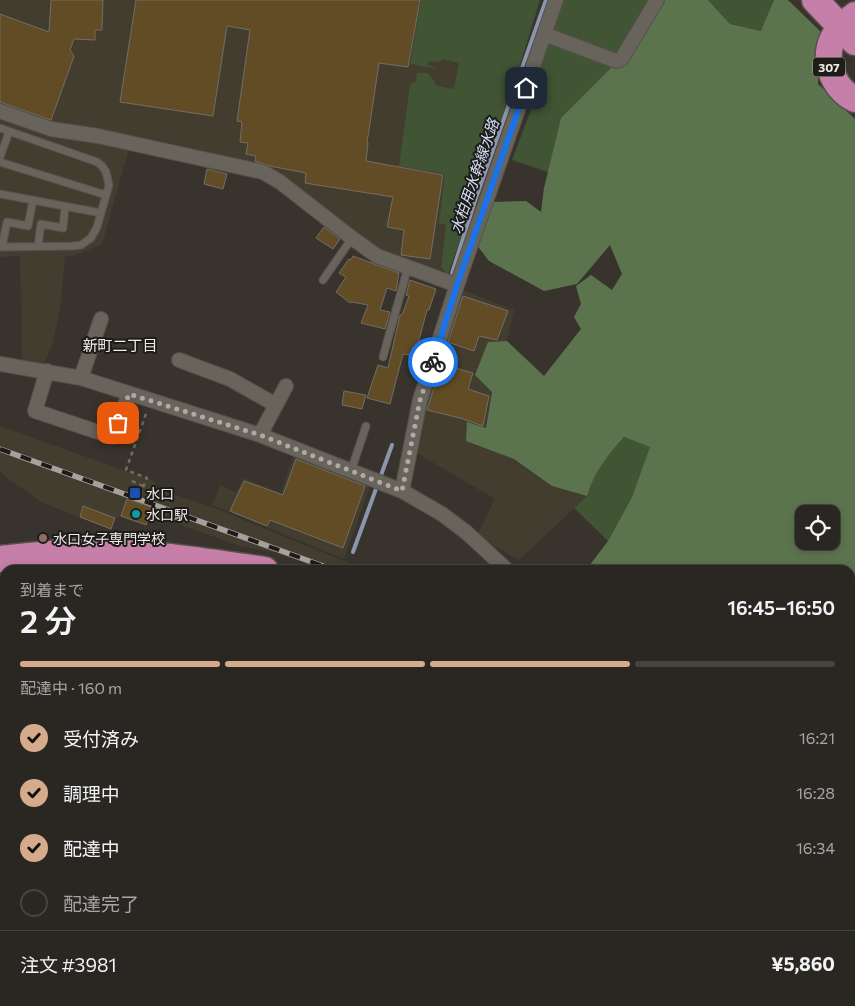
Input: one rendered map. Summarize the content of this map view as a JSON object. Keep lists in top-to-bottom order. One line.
{"streets":{"highway":["307"]},"districts":["新町二丁目"],"water":["水柏用水幹線水路"],"places":{"transit":["水口"],"other":["水口駅","水口女子専門学校"]},"page":{"heading":["2 分","到着まで","16:45–16:50"],"panel":["注文 #3981","¥5,860"],"bar":"配達中 · 160 m","list":[["受付済み","16:21"],["調理中","16:28"],["配達中","16:34"],"配達完了"]}}
